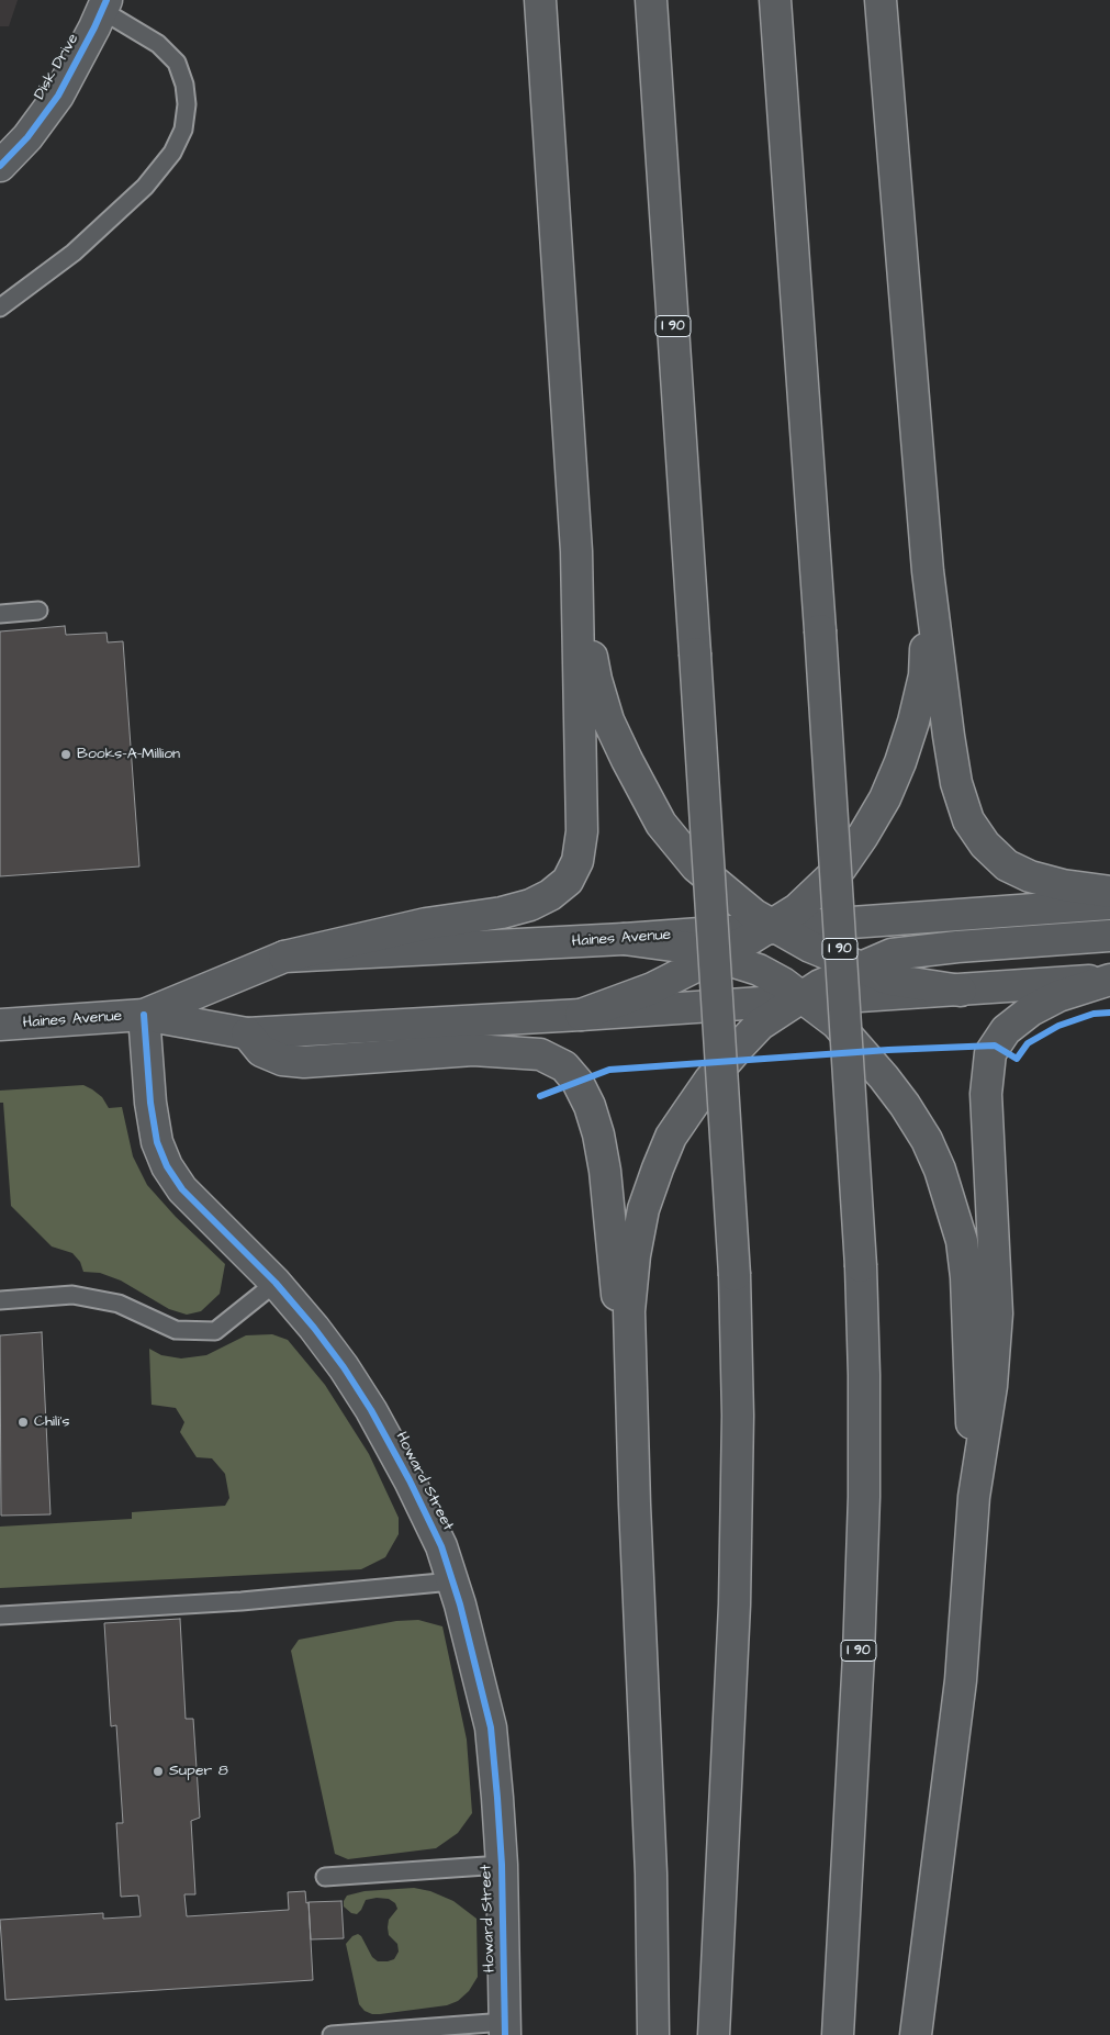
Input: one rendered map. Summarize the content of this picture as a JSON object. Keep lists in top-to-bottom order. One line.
{"streets":{"main road":["Disk Drive","I 90","Haines Avenue","Howard Street"]},"crossings":[["Haines Avenue","Howard Street"]],"places":["Books-A-Million","Chili's","Super 8"]}
